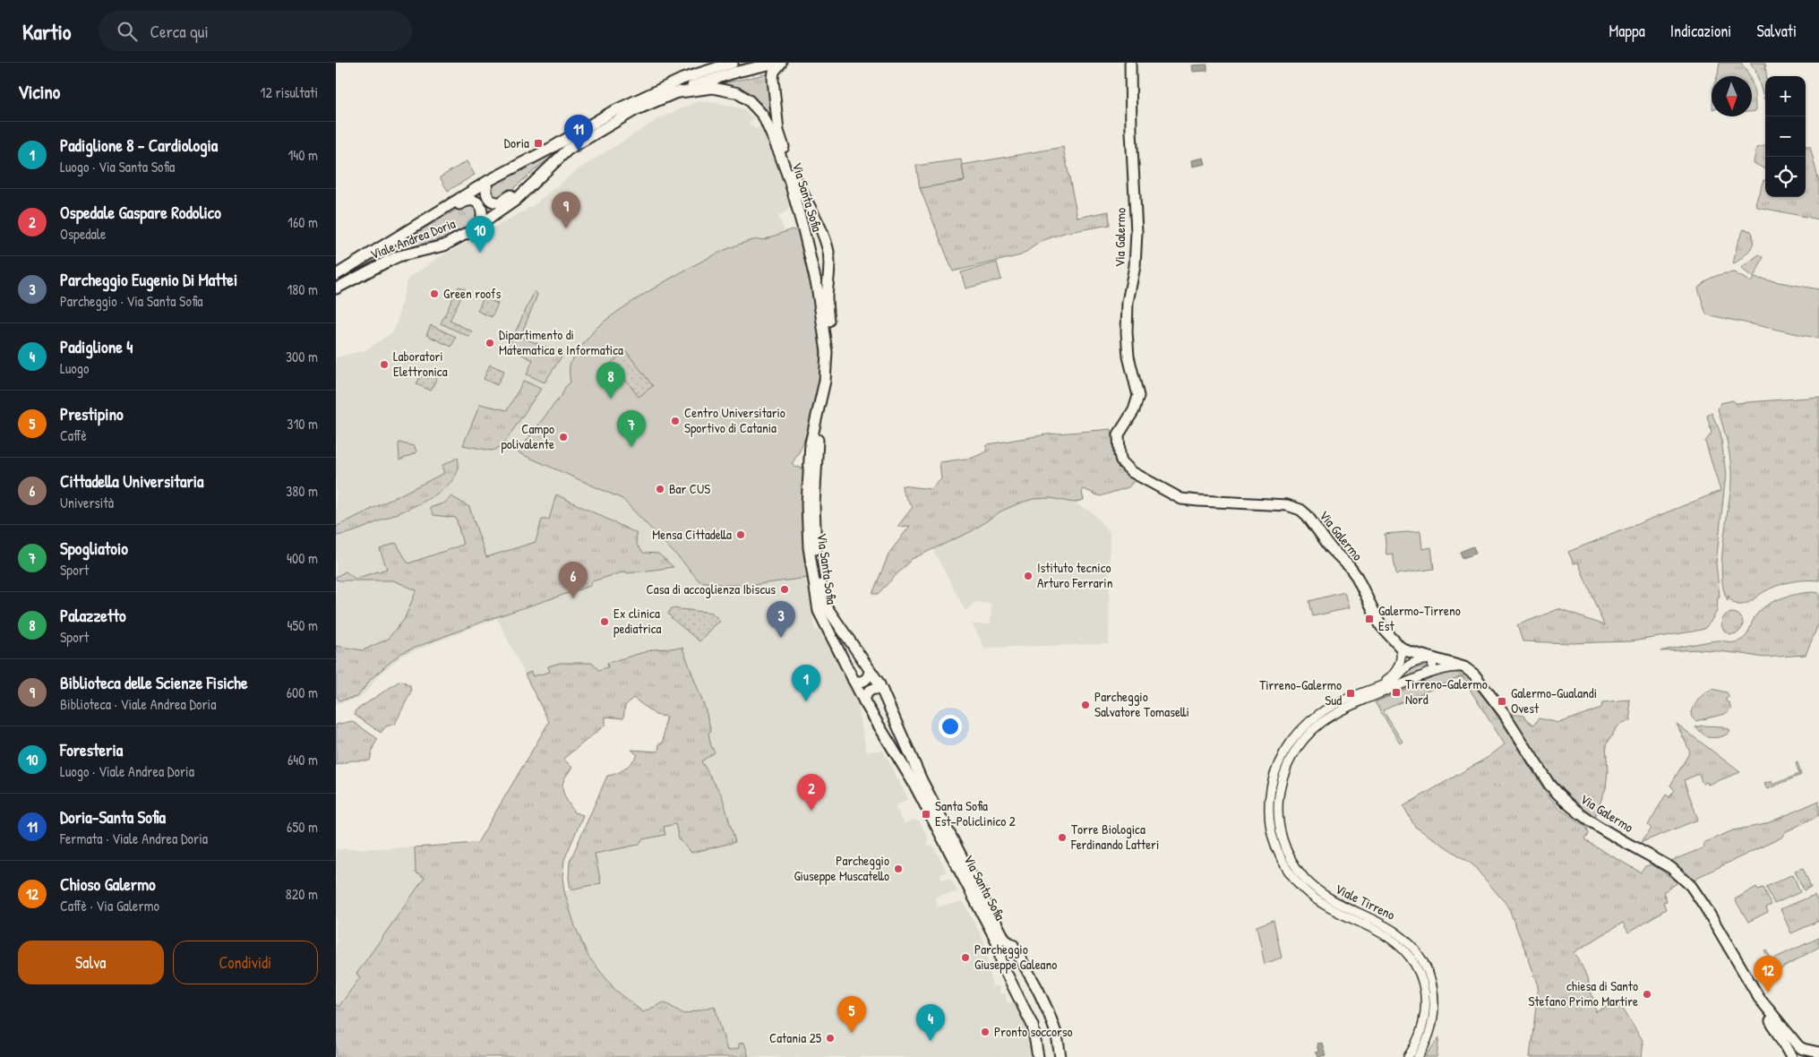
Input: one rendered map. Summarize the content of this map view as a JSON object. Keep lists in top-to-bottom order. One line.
{"streets":{"main road":["Via Santa Sofia","Via Galermo","Viale Andrea Doria"],"street":["Viale Tirreno"]},"crossings":[["Via Santa Sofia","Viale Andrea Doria"],["Via Galermo","Viale Tirreno"]],"places":{"transit":["Doria","Galermo-Tirreno Est","Tirreno-Galermo Nord","Tirreno-Galermo Sud","Galermo-Gualandi Ovest","Santa Sofia Est-Policlinico 2"],"other":["Green roofs","Dipartimento di Matematica e Informatica","Laboratori Elettronica","Centro Universitario Sportivo di Catania","Campo polivalente","Bar CUS","Mensa Cittadella","Istituto tecnico Arturo Ferrarin","Casa di accoglienza Ibiscus","Ex clinica pediatrica","Parcheggio Salvatore Tomaselli","Torre Biologica Ferdinando Latteri","Parcheggio Giuseppe Muscatello","Parcheggio Giuseppe Galeano","chiesa di Santo Stefano Primo Martire","Pronto soccorso","Catania 25"]},"north":"bottom","page":{"header":"Kartio","search":"Cerca qui","nav":["Mappa","Indicazioni","Salvati"],"heading":["Vicino","12 risultati"],"map_buttons":["+","−"],"pins":["11","9","10","8","7","6","3","1","2","12","5","4"],"list":[{"mark":"1","name":"Padiglione 8 - Cardiologia","note":"Luogo · Via Santa Sofia","value":"140 m"},{"mark":"2","name":"Ospedale Gaspare Rodolico","note":"Ospedale","value":"160 m"},{"mark":"3","name":"Parcheggio Eugenio Di Mattei","note":"Parcheggio · Via Santa Sofia","value":"180 m"},{"mark":"4","name":"Padiglione 4","note":"Luogo","value":"300 m"},{"mark":"5","name":"Prestipino","note":"Caffè","value":"310 m"},{"mark":"6","name":"Cittadella Universitaria","note":"Università","value":"380 m"},{"mark":"7","name":"Spogliatoio","note":"Sport","value":"400 m"},{"mark":"8","name":"Palazzetto","note":"Sport","value":"450 m"},{"mark":"9","name":"Biblioteca delle Scienze Fisiche","note":"Biblioteca · Viale Andrea Doria","value":"600 m"},{"mark":"10","name":"Foresteria","note":"Luogo · Viale Andrea Doria","value":"640 m"},{"mark":"11","name":"Doria-Santa Sofia","note":"Fermata · Viale Andrea Doria","value":"650 m"},{"mark":"12","name":"Chioso Galermo","note":"Caffè · Via Galermo","value":"820 m"}],"buttons":["Salva","Condividi"]}}
